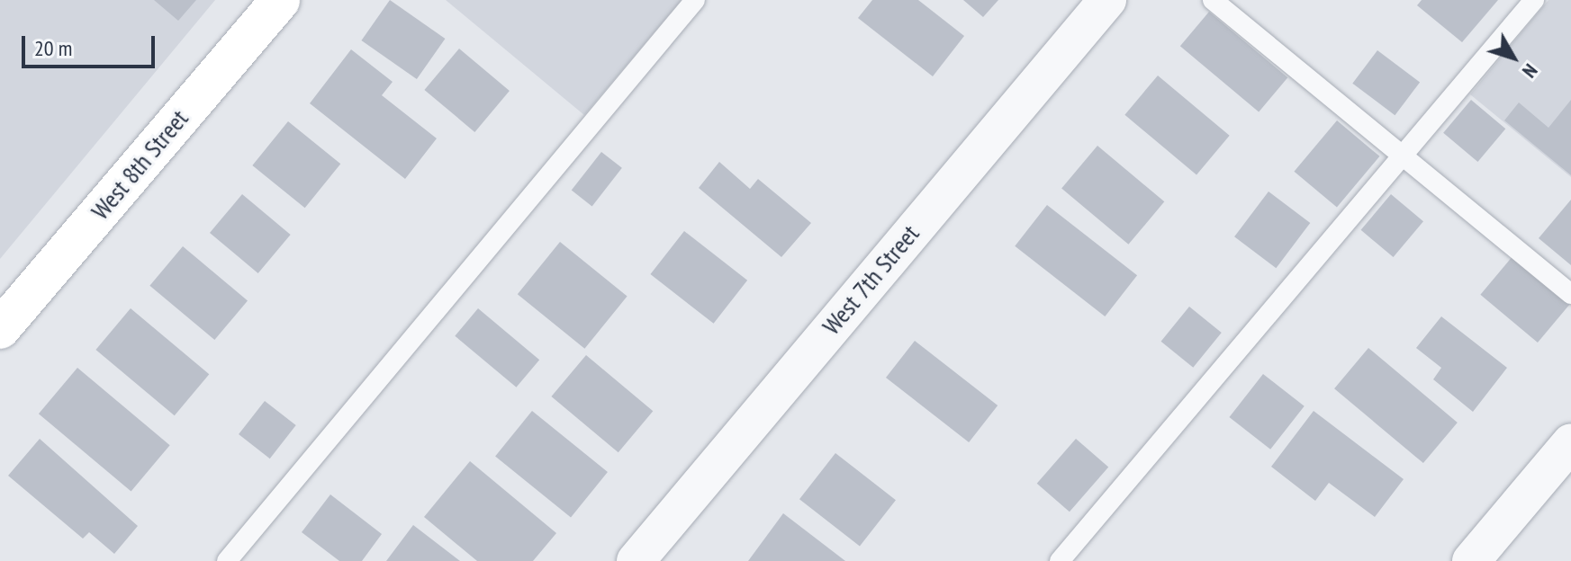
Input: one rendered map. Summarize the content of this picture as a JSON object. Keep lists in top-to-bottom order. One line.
{"streets":{"street":["West 8th Street","West 7th Street"]},"scale_bar":"20 m","north":"bottom right"}
